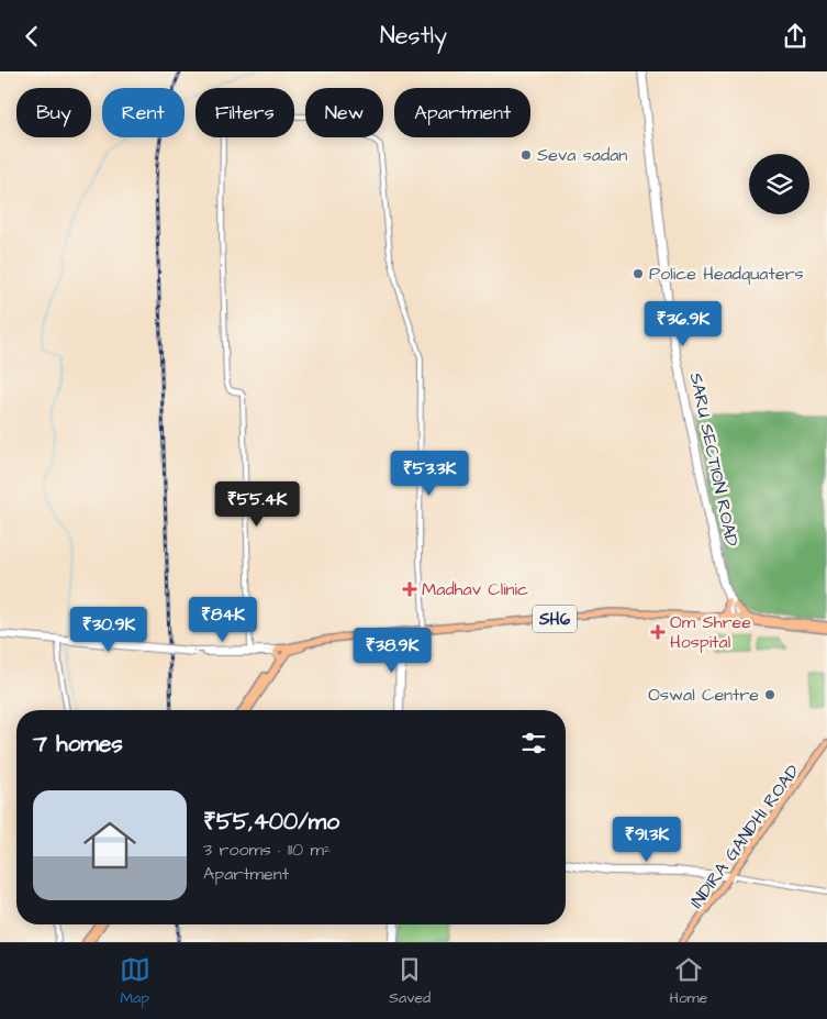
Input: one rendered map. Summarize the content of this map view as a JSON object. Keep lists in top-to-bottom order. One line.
{"streets":{"main road":["SH6","INDIRA GANDHI ROAD"],"street":["SARU SECTION ROAD"]},"crossings":[["SARU SECTION ROAD","SH6"]],"places":{"other":["Seva sadan","Police Headquaters","Oswal Centre"],"health":["Madhav Clinic","Om Shree Hospital"]},"page":{"header":"Nestly","chip":["Buy","Rent","Filters","New","Apartment"],"price":["₹36.9K","₹53.3K","₹55.4K","₹84K","₹30.9K","₹38.9K","₹91.3K"],"heading":"7 homes","list":[{"name":"₹55,400/mo","note":"3 rooms · 110 m² · Apartment"}],"tabs":["Map","Saved","Home"]}}
